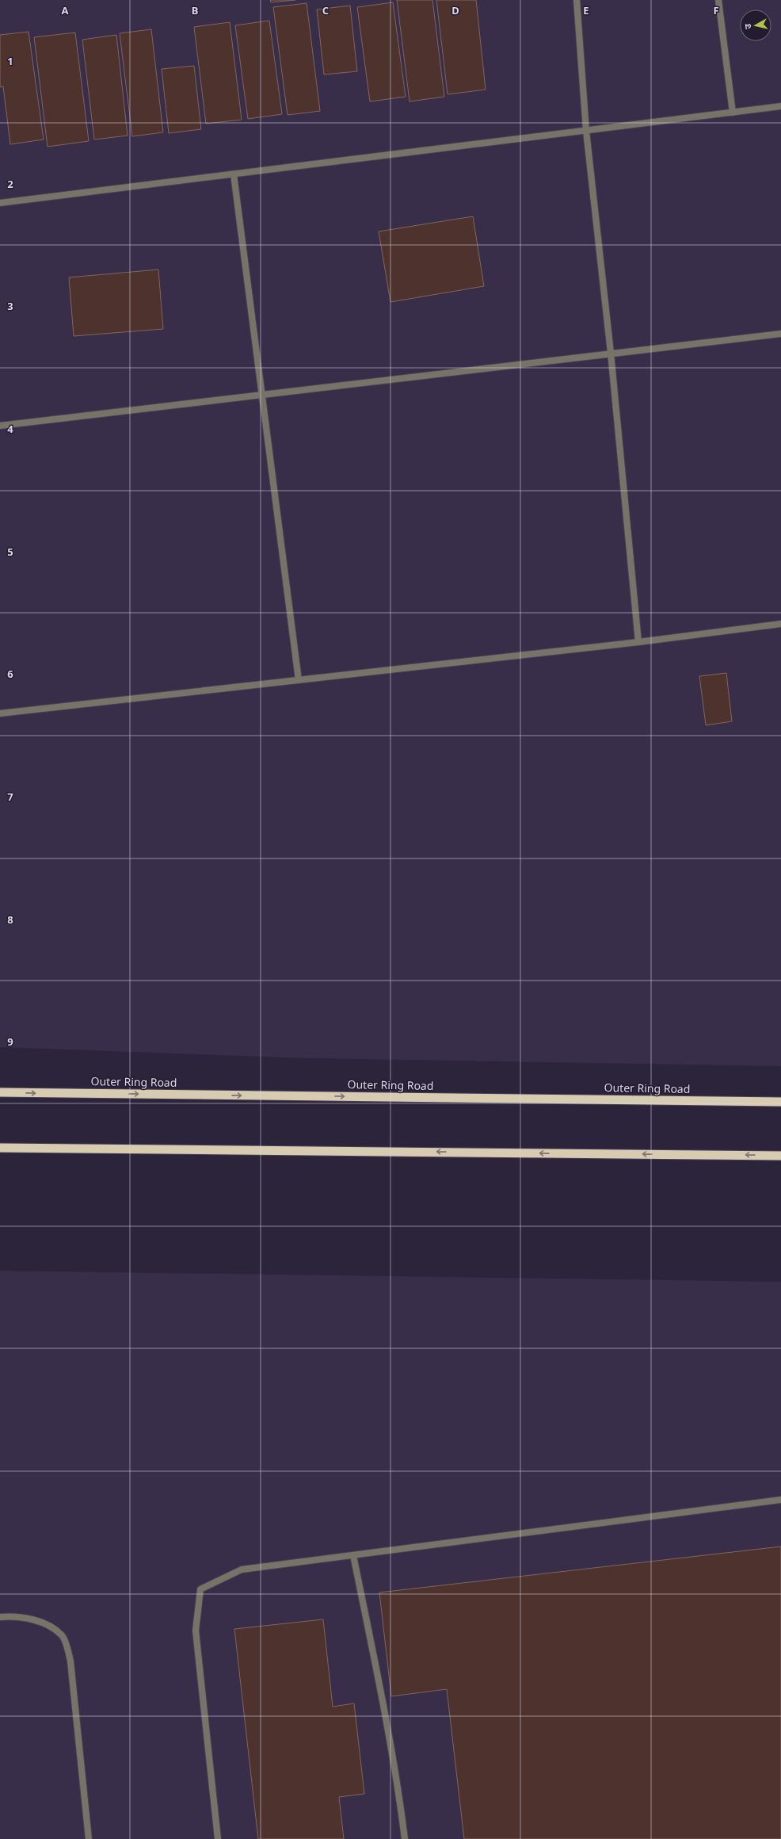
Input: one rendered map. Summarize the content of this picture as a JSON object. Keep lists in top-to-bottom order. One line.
{"streets":{"highway":["Outer Ring Road"]},"north":"left","grid":{"columns":["A","B","C","D","E","F"],"rows":["1","2","3","4","5","6","7","8","9"]}}
